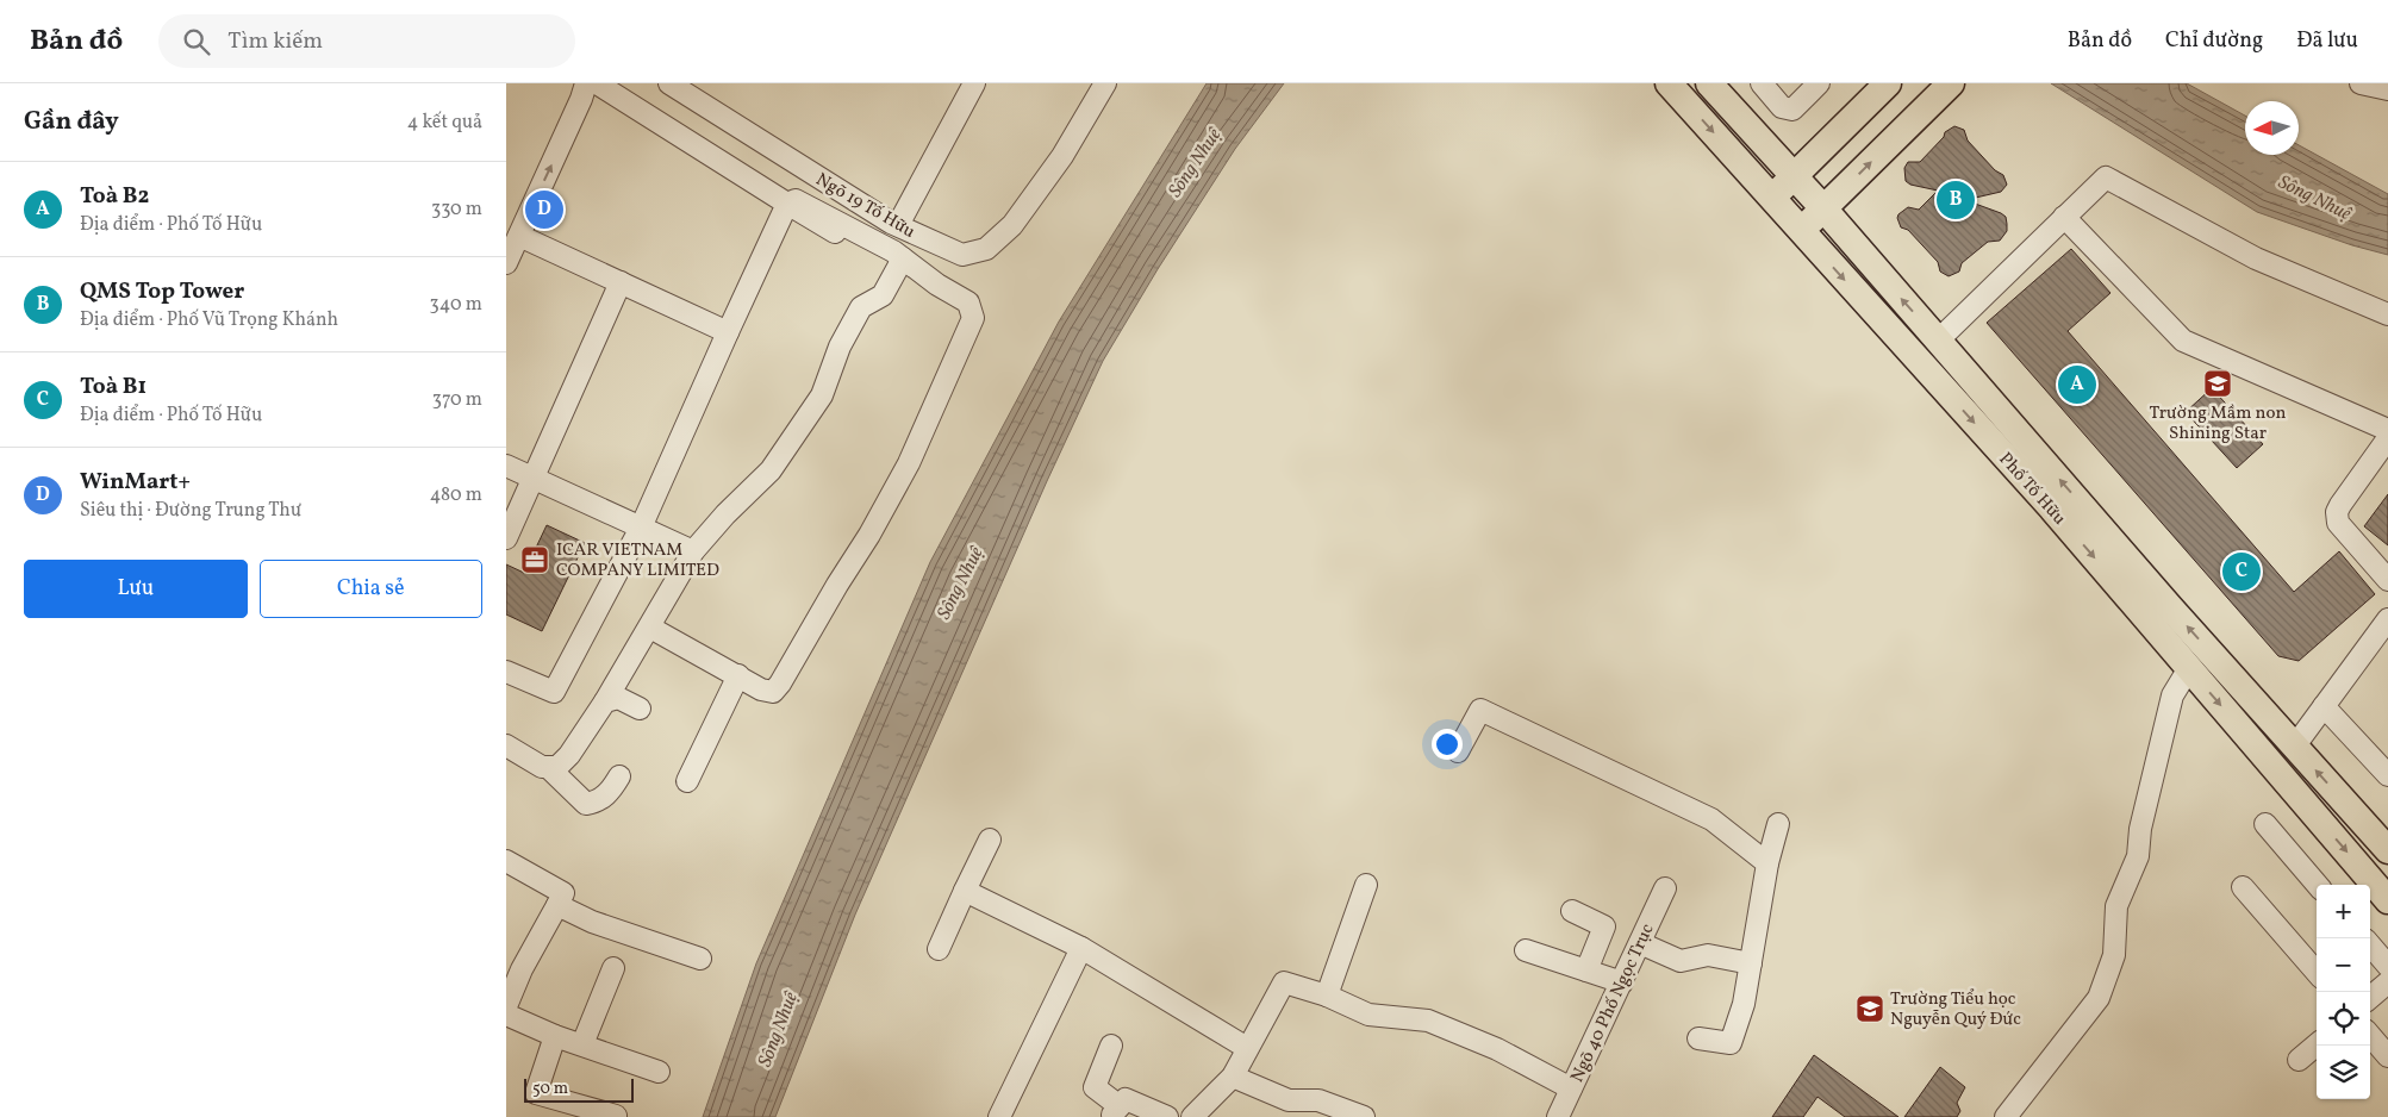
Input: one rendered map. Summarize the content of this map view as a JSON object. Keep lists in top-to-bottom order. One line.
{"streets":{"main road":["Phố Tố Hữu"],"street":["Ngõ 19 Tố Hữu","Ngõ 40 Phố Ngọc Trục"]},"water":["Sông Nhuệ"],"places":{"school or university":["Trường Mầm non Shining Star","Trường Tiểu học Nguyễn Quý Đức"],"office":["ICAR VIETNAM COMPANY LIMITED"]},"scale_bar":"50 m","north":"left","page":{"header":"Bản đồ","search":"Tìm kiếm","nav":["Bản đồ","Chỉ đường","Đã lưu"],"heading":["Gần đây","4 kết quả"],"list":[{"mark":"A","name":"Toà B2","note":"Địa điểm · Phố Tố Hữu","value":"330 m"},{"mark":"B","name":"QMS Top Tower","note":"Địa điểm · Phố Vũ Trọng Khánh","value":"340 m"},{"mark":"C","name":"Toà B1","note":"Địa điểm · Phố Tố Hữu","value":"370 m"},{"mark":"D","name":"WinMart+","note":"Siêu thị · Đường Trung Thư","value":"480 m"}],"pins":["B","D","A","C"],"buttons":["Lưu","Chia sẻ"],"map_buttons":["+","−"],"scale":"50 m"}}
